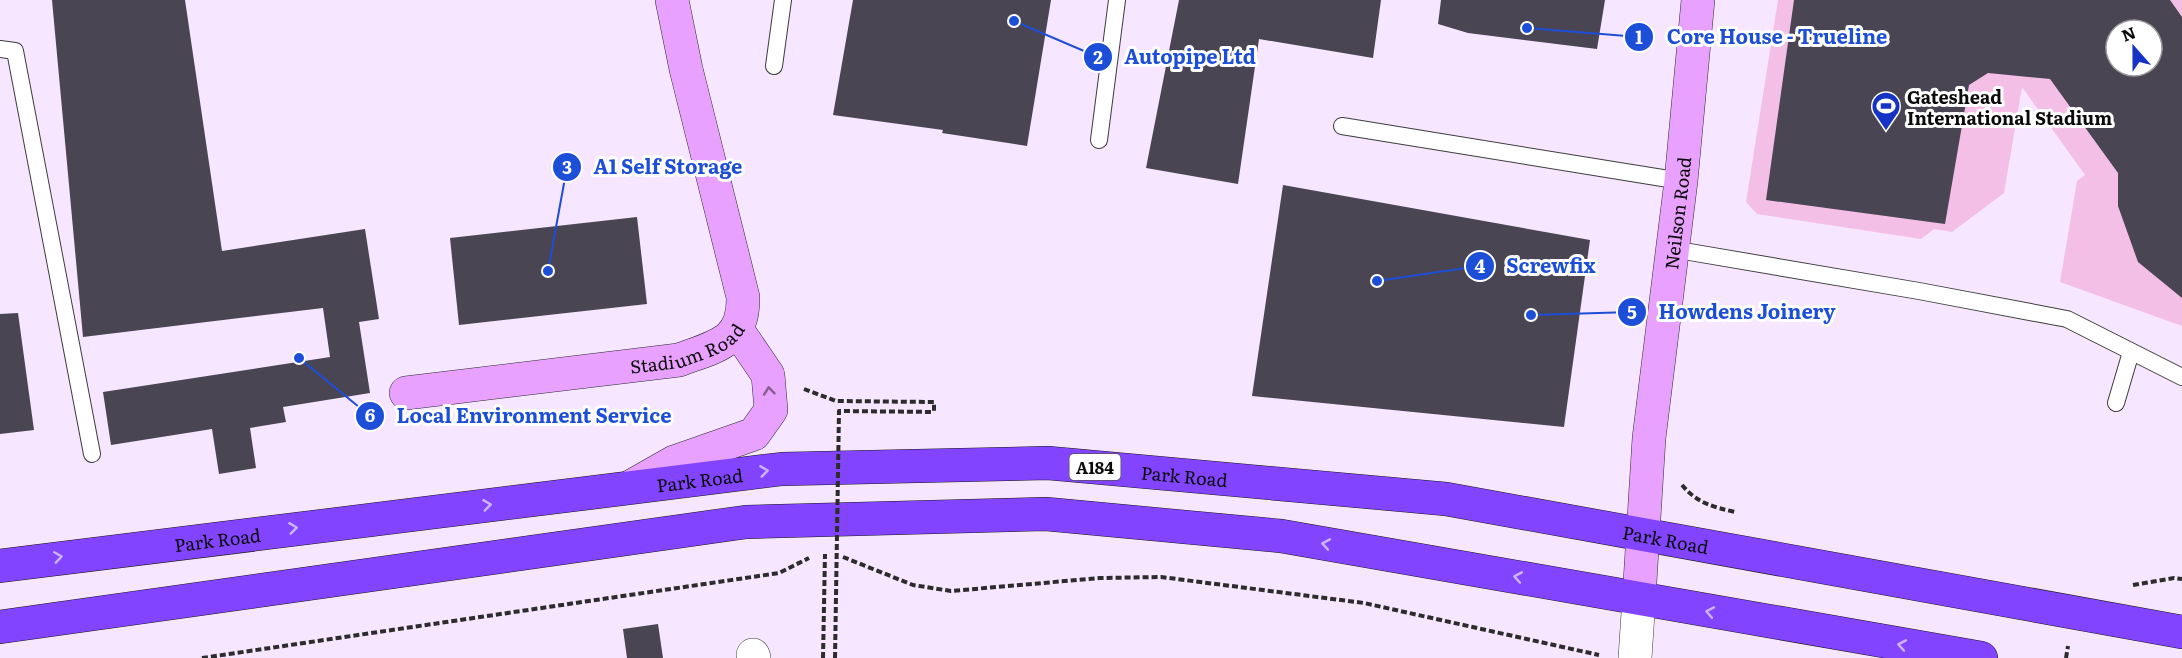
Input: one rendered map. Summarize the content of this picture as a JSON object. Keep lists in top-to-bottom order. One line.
{"streets":{"highway":["A184","Park Road"],"street":["Neilson Road","Stadium Road"]},"crossings":[["Neilson Road","Park Road"]],"places":{"other":["Autopipe Ltd","Core House - Trueline","A1 Self Storage","Screwfix","Howdens Joinery","Local Environment Service"],"sports":["Gateshead International Stadium"]},"north":"top"}
